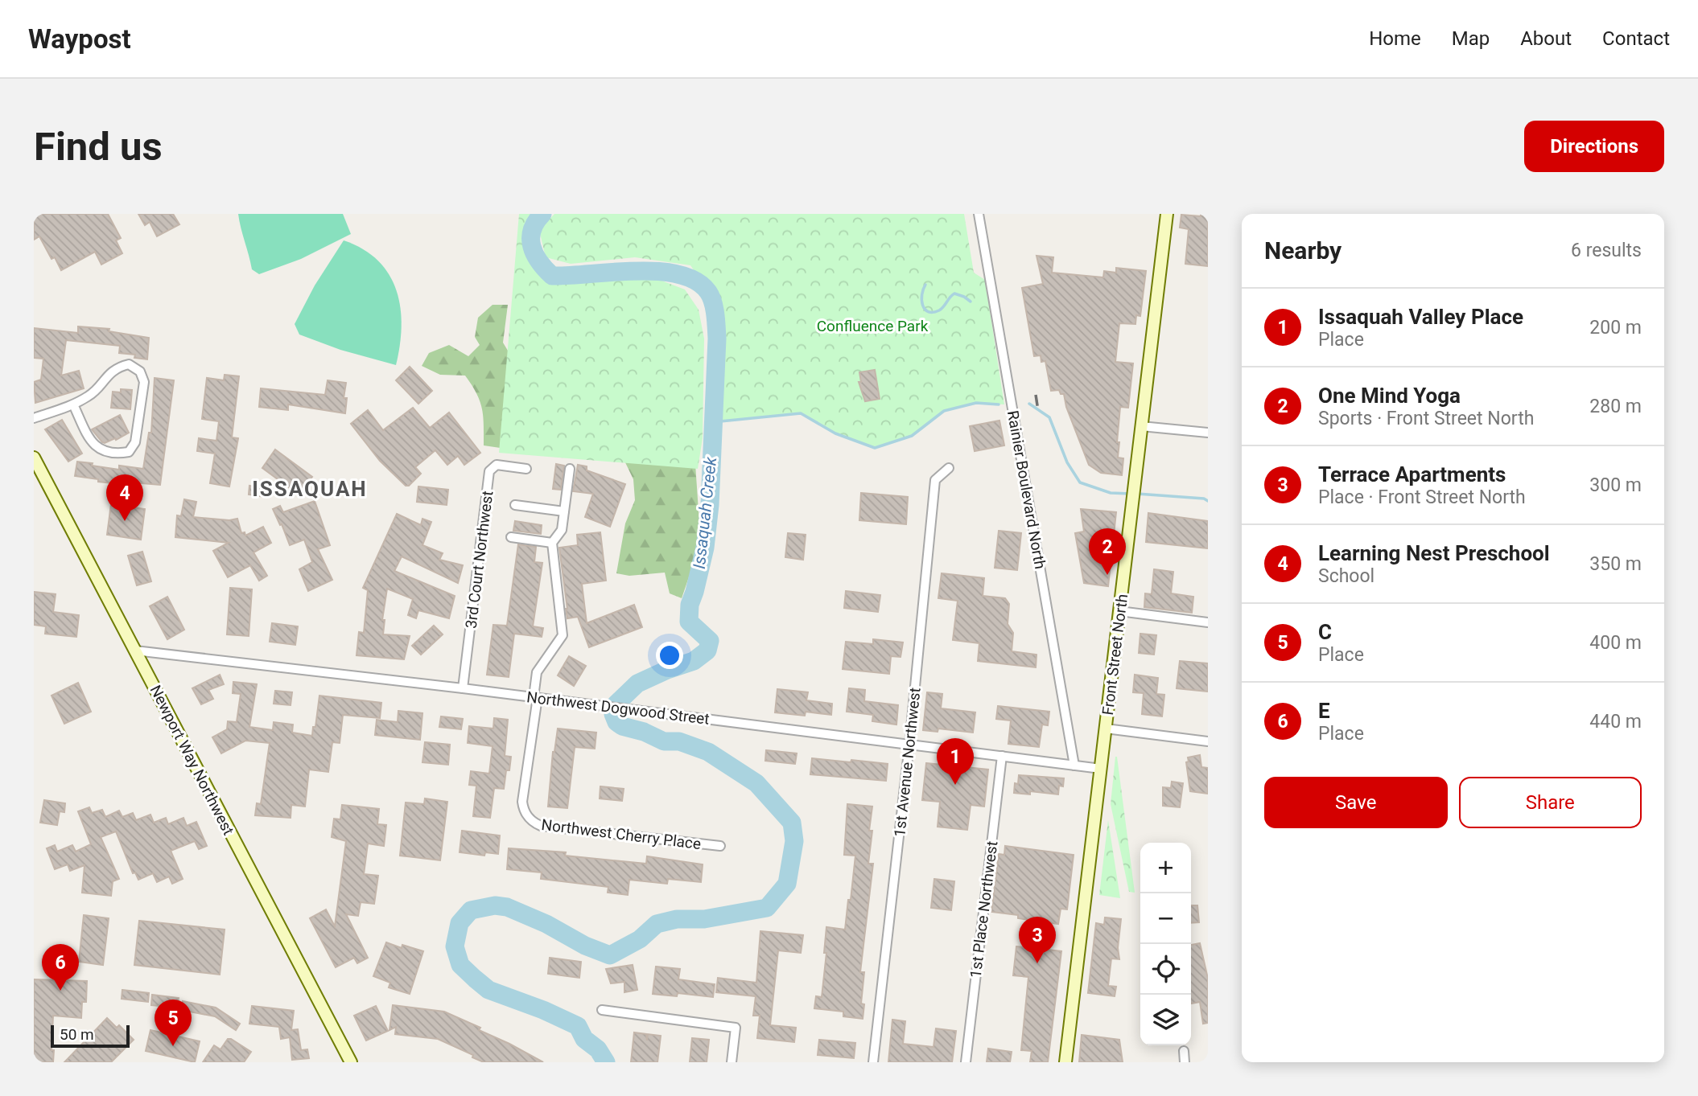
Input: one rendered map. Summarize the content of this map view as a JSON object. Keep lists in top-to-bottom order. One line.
{"streets":{"main road":["Front Street North","Newport Way Northwest"],"street":["Rainier Boulevard North","3rd Court Northwest","Northwest Dogwood Street","1st Avenue Northwest","Northwest Cherry Place","1st Place Northwest"]},"crossings":[["Rainier Boulevard North","Northwest Dogwood Street"],["3rd Court Northwest","Northwest Dogwood Street"],["Front Street North","Northwest Dogwood Street"],["Northwest Dogwood Street","Newport Way Northwest"],["Northwest Dogwood Street","1st Avenue Northwest"],["Northwest Dogwood Street","Northwest Cherry Place"],["Northwest Dogwood Street","1st Place Northwest"]],"districts":["ISSAQUAH"],"water":["Issaquah Creek"],"parks":["Confluence Park"],"scale_bar":"50 m","page":{"header":"Waypost","nav":["Home","Map","About","Contact"],"buttons":["Directions",["Save","Share"]],"title":"Find us","heading":["Nearby","6 results"],"list":[{"mark":"1","name":"Issaquah Valley Place","note":"Place","value":"200 m"},{"mark":"2","name":"One Mind Yoga","note":"Sports · Front Street North","value":"280 m"},{"mark":"3","name":"Terrace Apartments","note":"Place · Front Street North","value":"300 m"},{"mark":"4","name":"Learning Nest Preschool","note":"School","value":"350 m"},{"mark":"5","name":"C","note":"Place","value":"400 m"},{"mark":"6","name":"E","note":"Place","value":"440 m"}],"pins":["4","2","1","3","6","5"],"map_buttons":["+","−"],"scale":"50 m"}}
